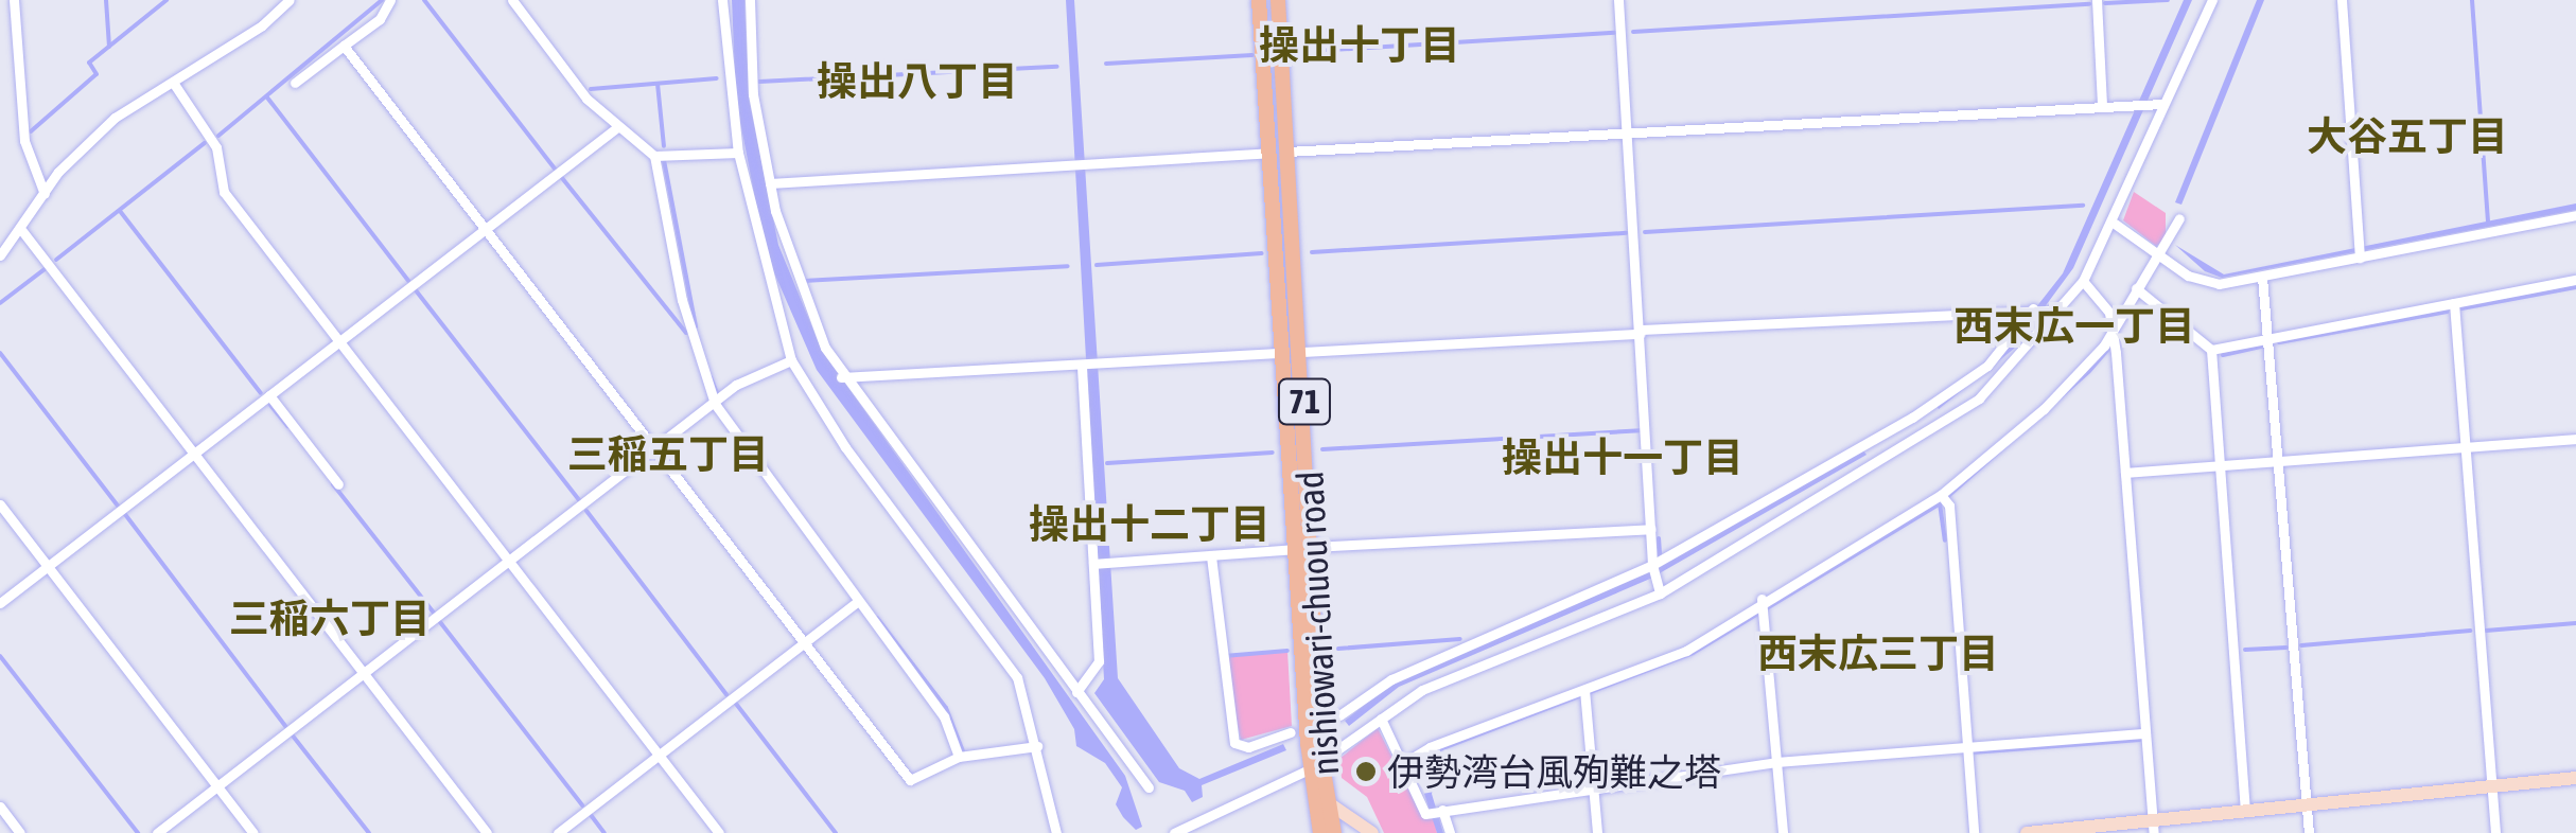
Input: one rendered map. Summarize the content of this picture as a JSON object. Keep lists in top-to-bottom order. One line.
{"streets":{"main road":["71","nishiowari-chuou road"]},"districts":["操出十丁目","操出八丁目","大谷五丁目","西末広一丁目","三稲五丁目","操出十一丁目","操出十二丁目","三稲六丁目","西末広三丁目"],"places":["伊勢湾台風殉難之塔"]}
